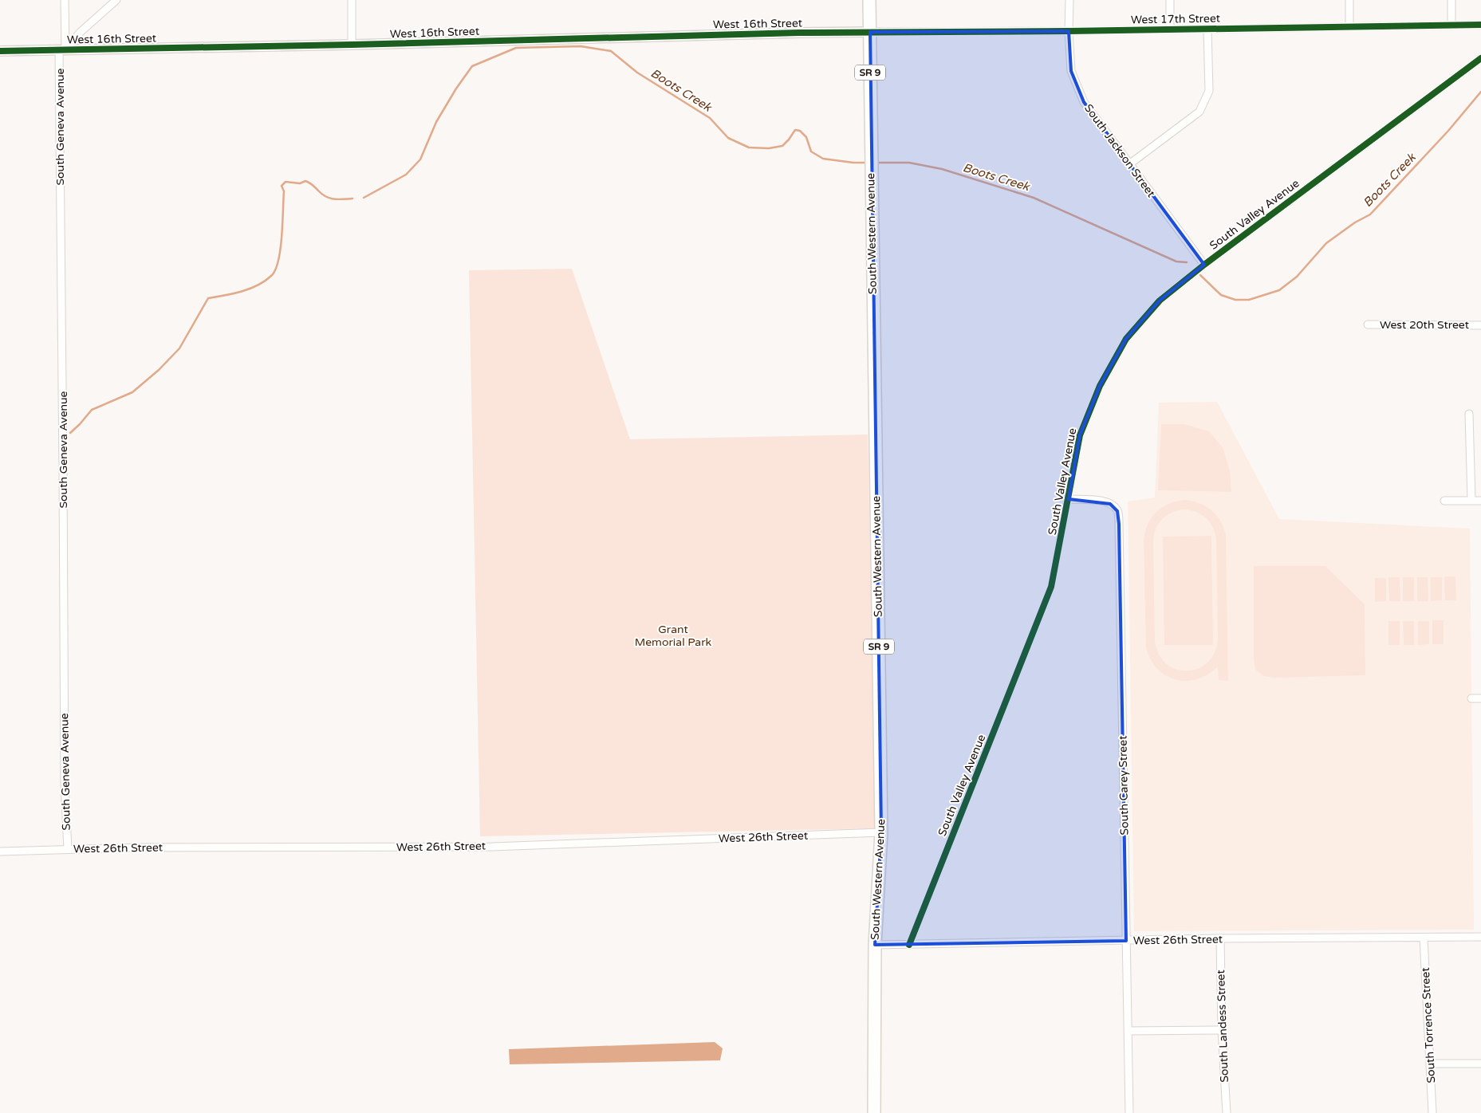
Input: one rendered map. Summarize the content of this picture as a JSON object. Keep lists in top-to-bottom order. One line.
{"streets":{"highway":["SR 9","South Western Avenue"],"street":["West 17th Street","West 16th Street","South Geneva Avenue","South Jackson Street","South Valley Avenue","West 20th Street","South Carey Street","West 26th Street","South Torrence Street","South Landess Street"]},"crossings":[["West 17th Street","West 16th Street"],["West 17th Street","South Jackson Street"],["West 17th Street","South Western Avenue"],["West 16th Street","South Geneva Avenue"],["West 16th Street","South Western Avenue"],["South Geneva Avenue","West 26th Street"],["South Jackson Street","South Valley Avenue"],["South Valley Avenue","South Carey Street"],["South Valley Avenue","West 26th Street"],["South Western Avenue","West 26th Street"],["South Carey Street","West 26th Street"],["West 26th Street","South Torrence Street"],["West 26th Street","South Landess Street"]],"water":["Boots Creek"],"parks":["Grant Memorial Park"]}
